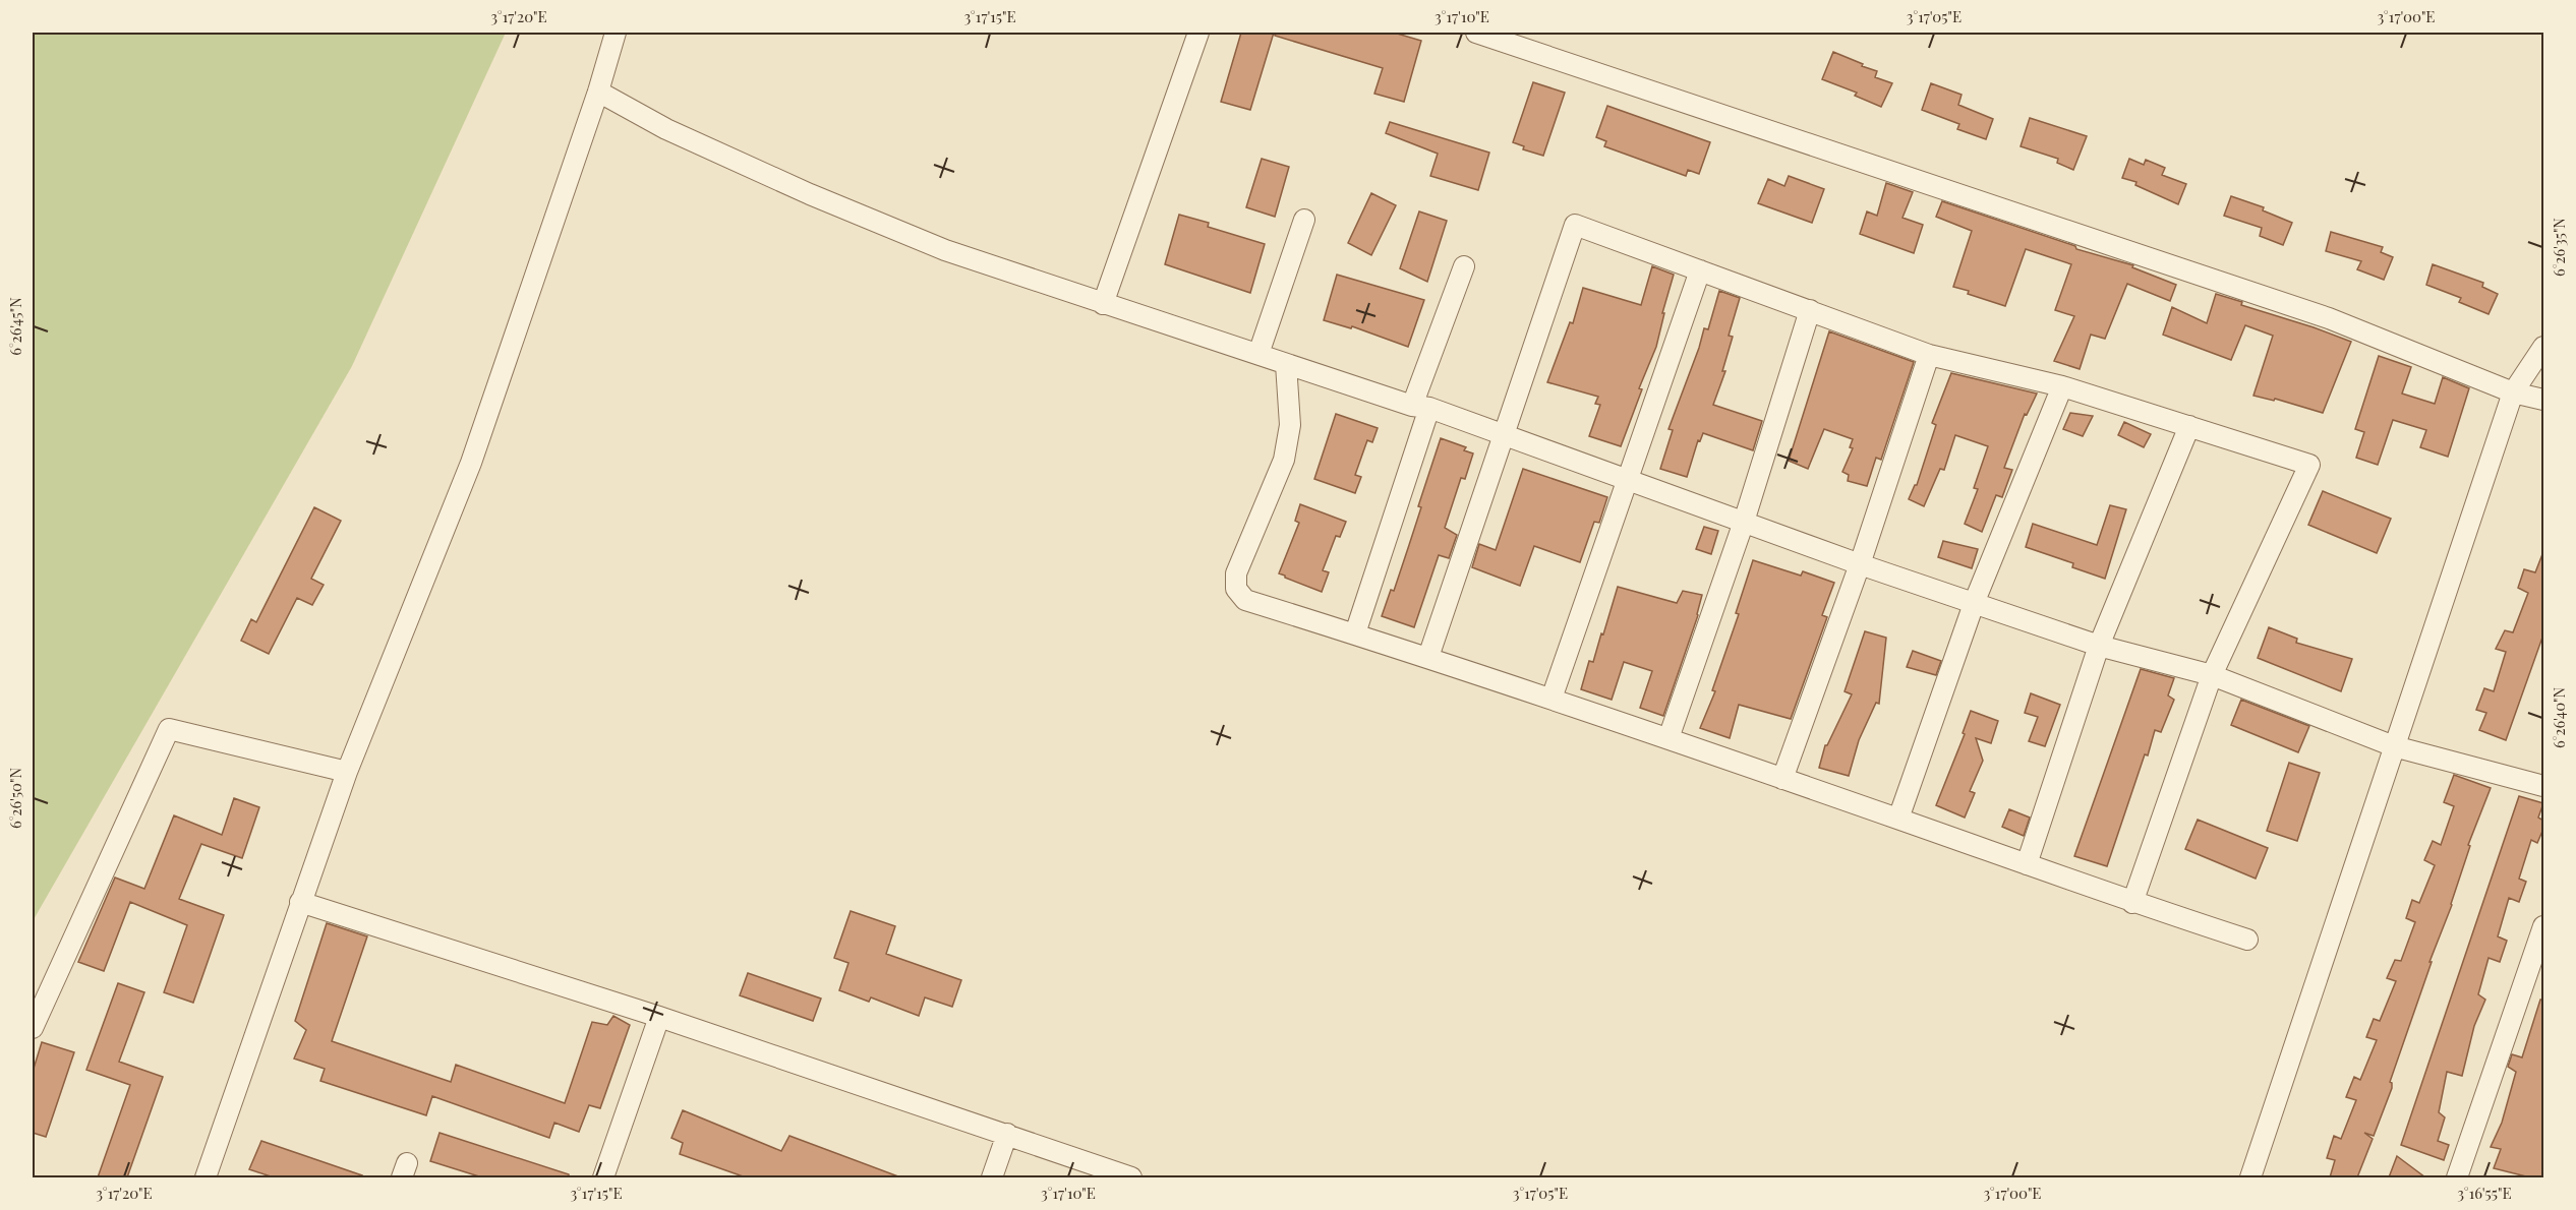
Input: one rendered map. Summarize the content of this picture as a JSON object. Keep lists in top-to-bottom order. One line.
{"coordinates":["3°17'20\"E","3°17'15\"E","3°17'10\"E","3°17'05\"E","3°17'00\"E","6°26'35\"N","6°26'45\"N","6°26'40\"N","6°26'50\"N","3°16'55\"E"]}
